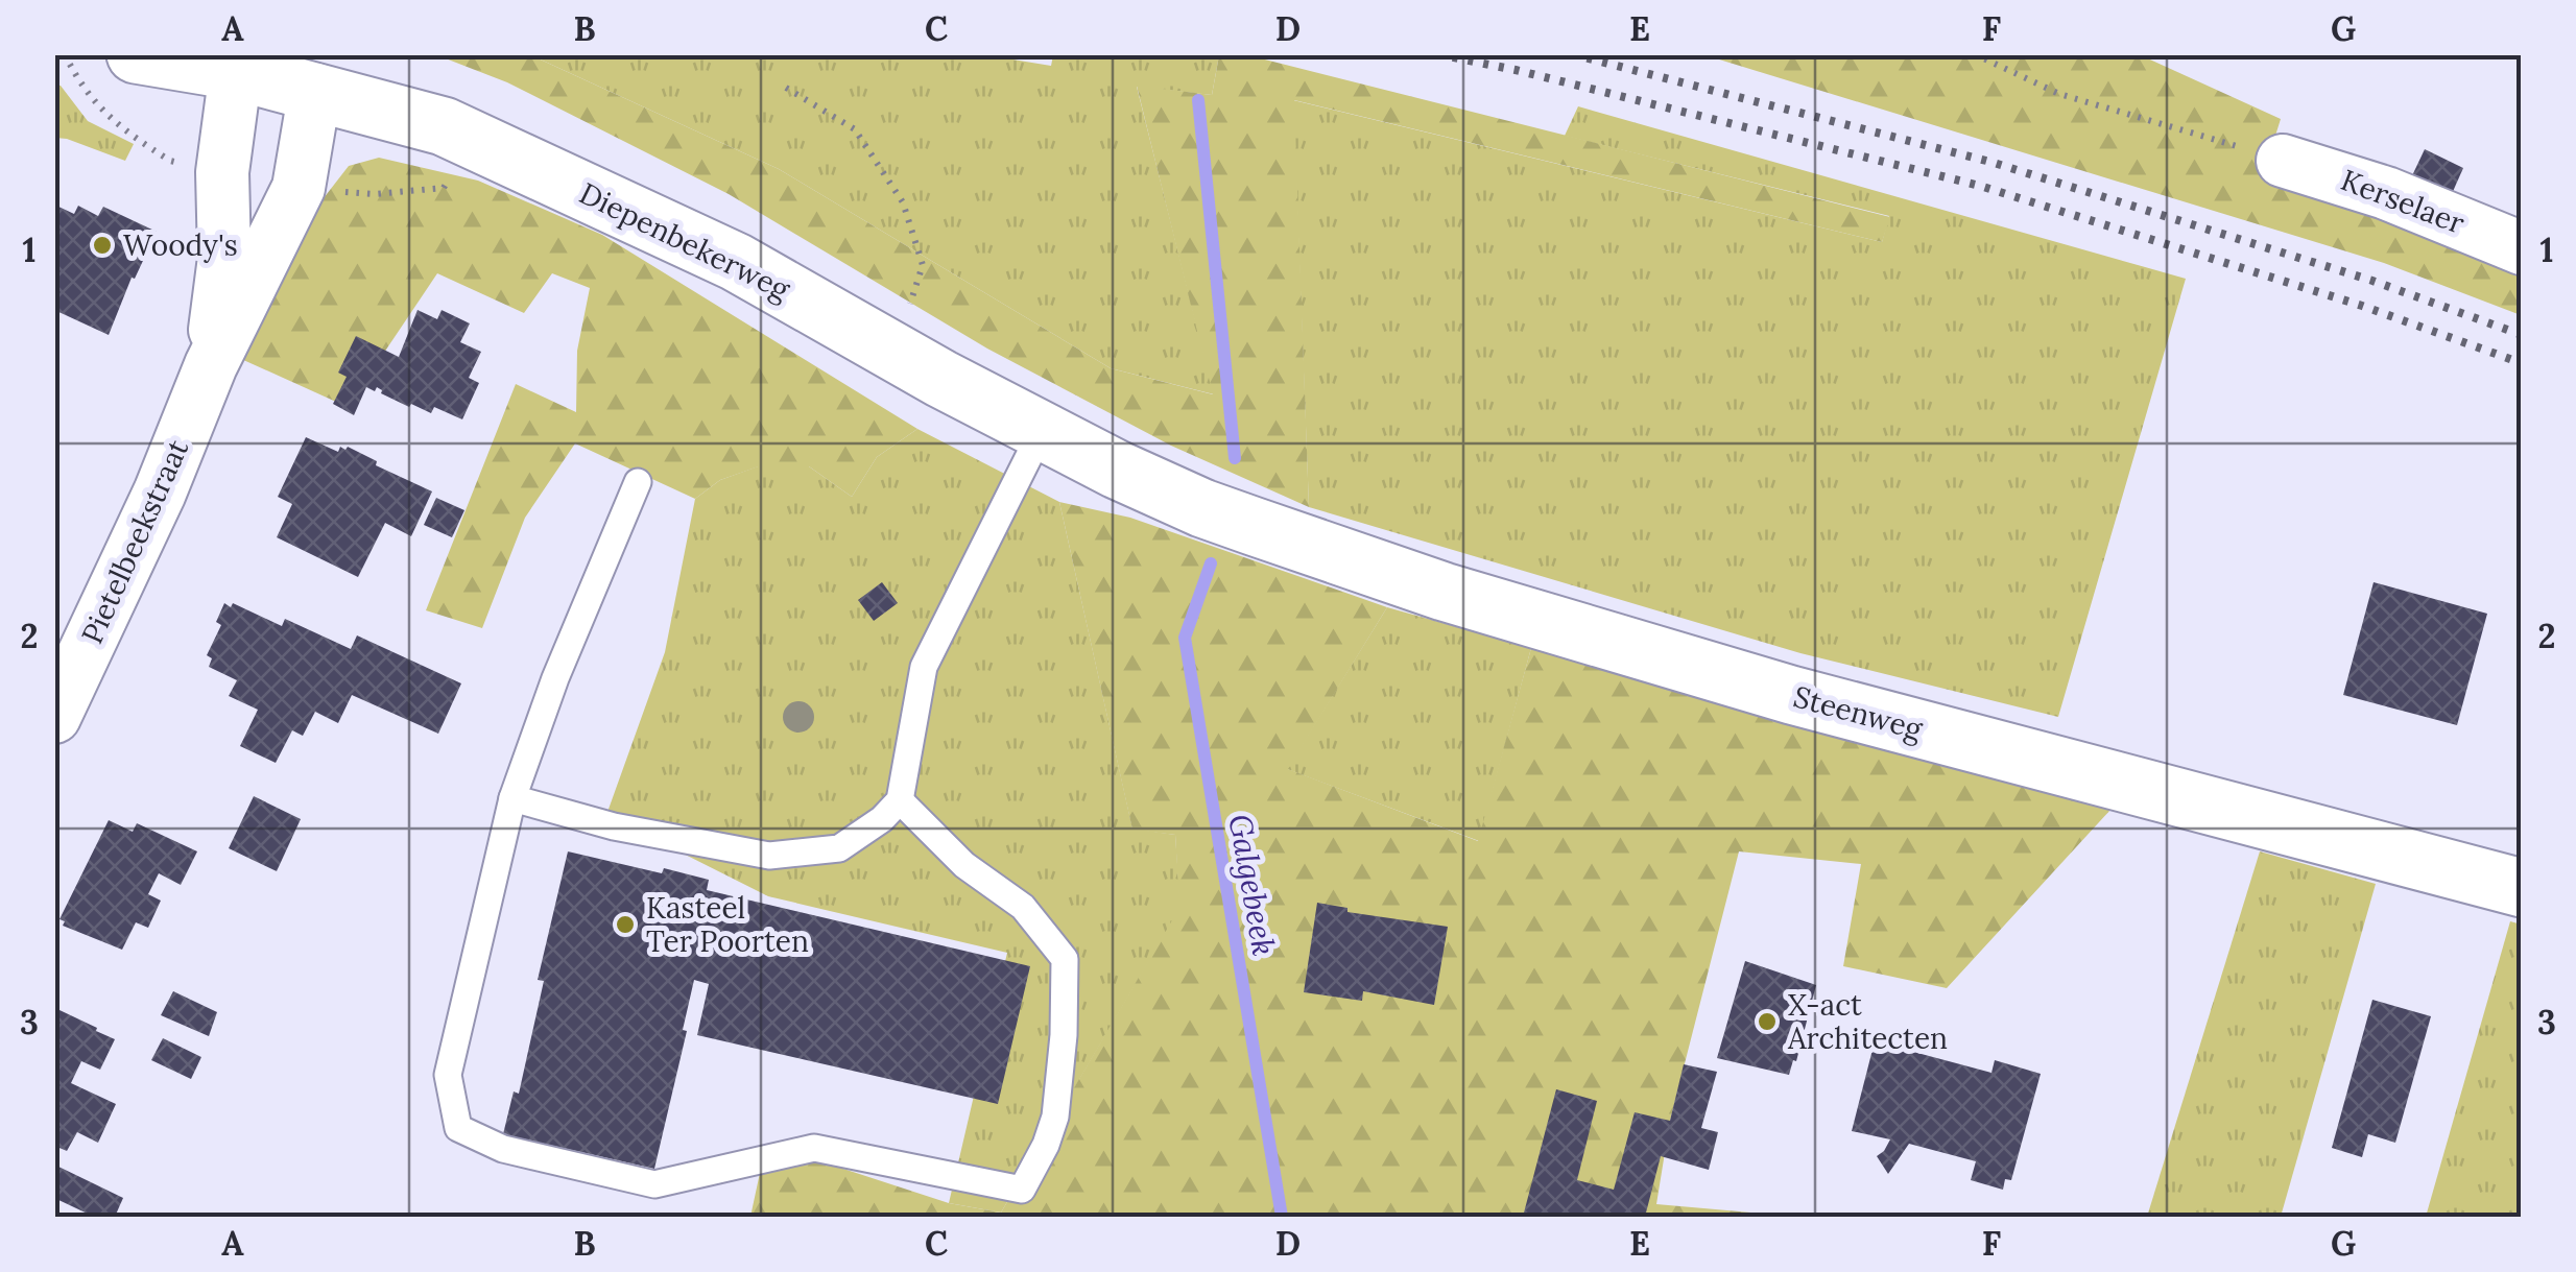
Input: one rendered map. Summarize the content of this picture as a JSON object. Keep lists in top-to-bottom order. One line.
{"streets":{"main road":["Diepenbekerweg","Steenweg"],"street":["Kerselaer","Pietelbeekstraat"]},"crossings":[["Diepenbekerweg","Pietelbeekstraat"],["Diepenbekerweg","Steenweg"]],"water":["Galgebeek"],"places":["Woody's","Kasteel Ter Poorten","X-act Architecten"],"grid":{"columns":["A","B","C","D","E","F","G"],"rows":["1","2","3"]}}
